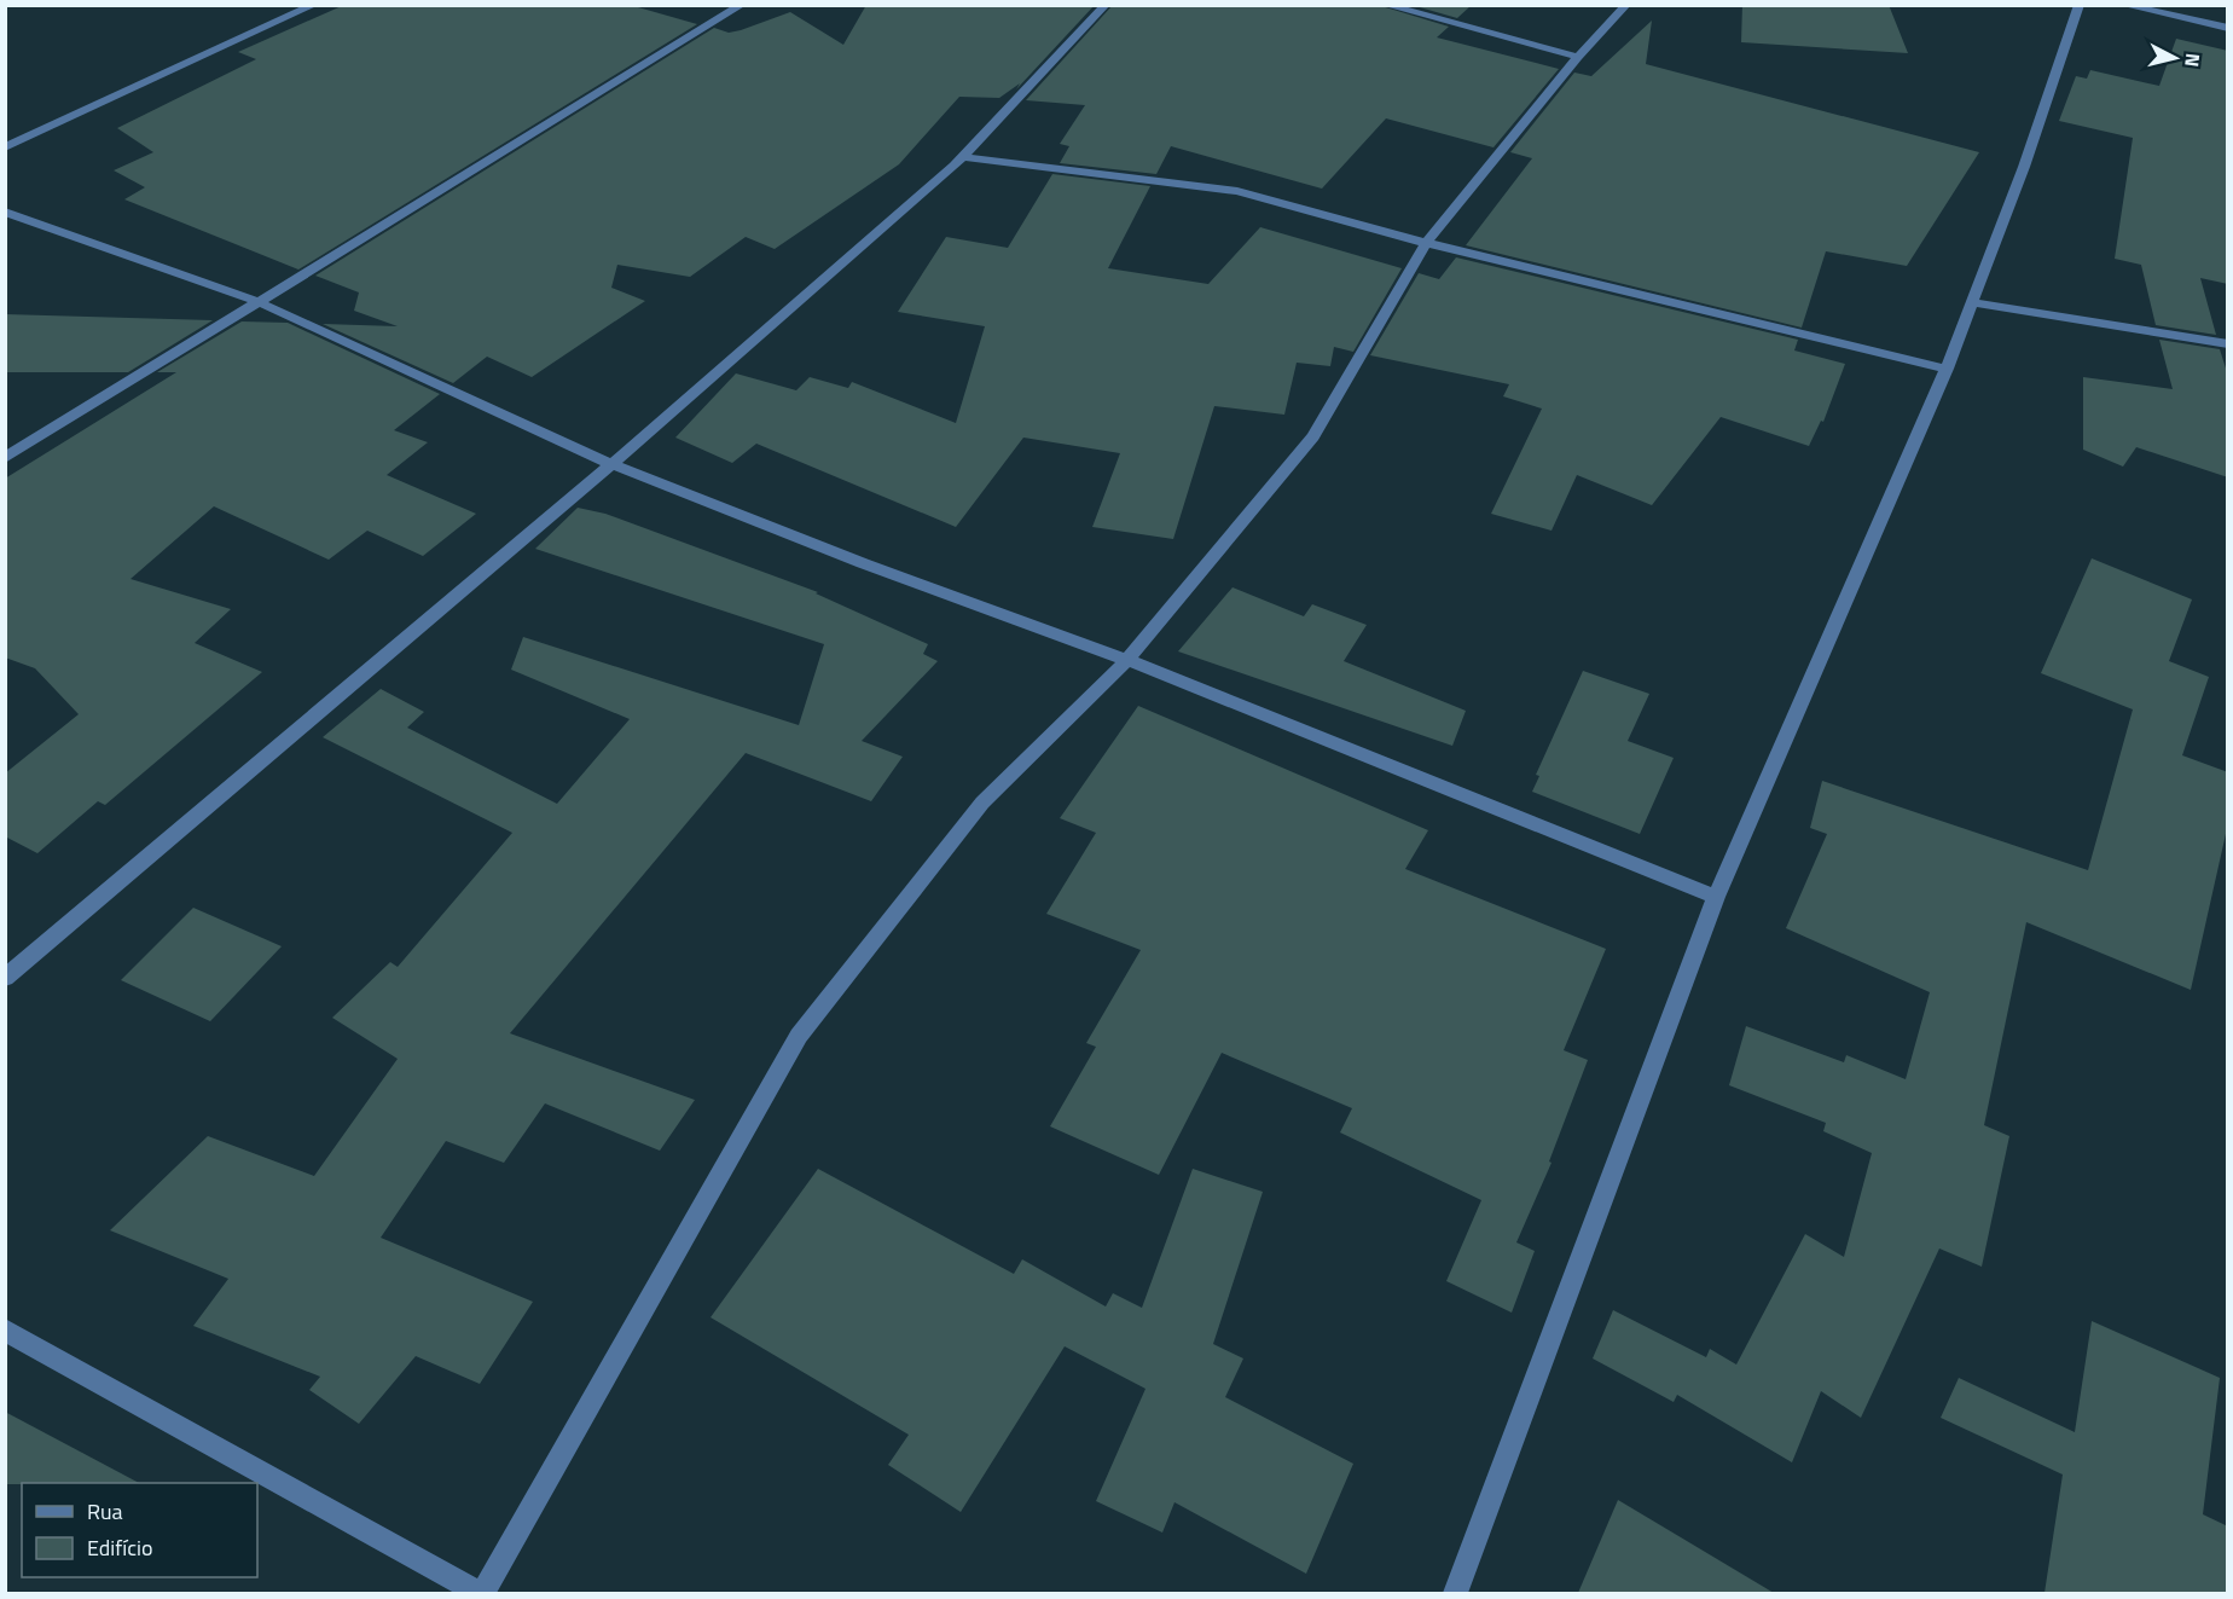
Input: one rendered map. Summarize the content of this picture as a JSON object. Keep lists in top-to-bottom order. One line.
{"legend":["Rua","Edifício"],"north":"right"}
